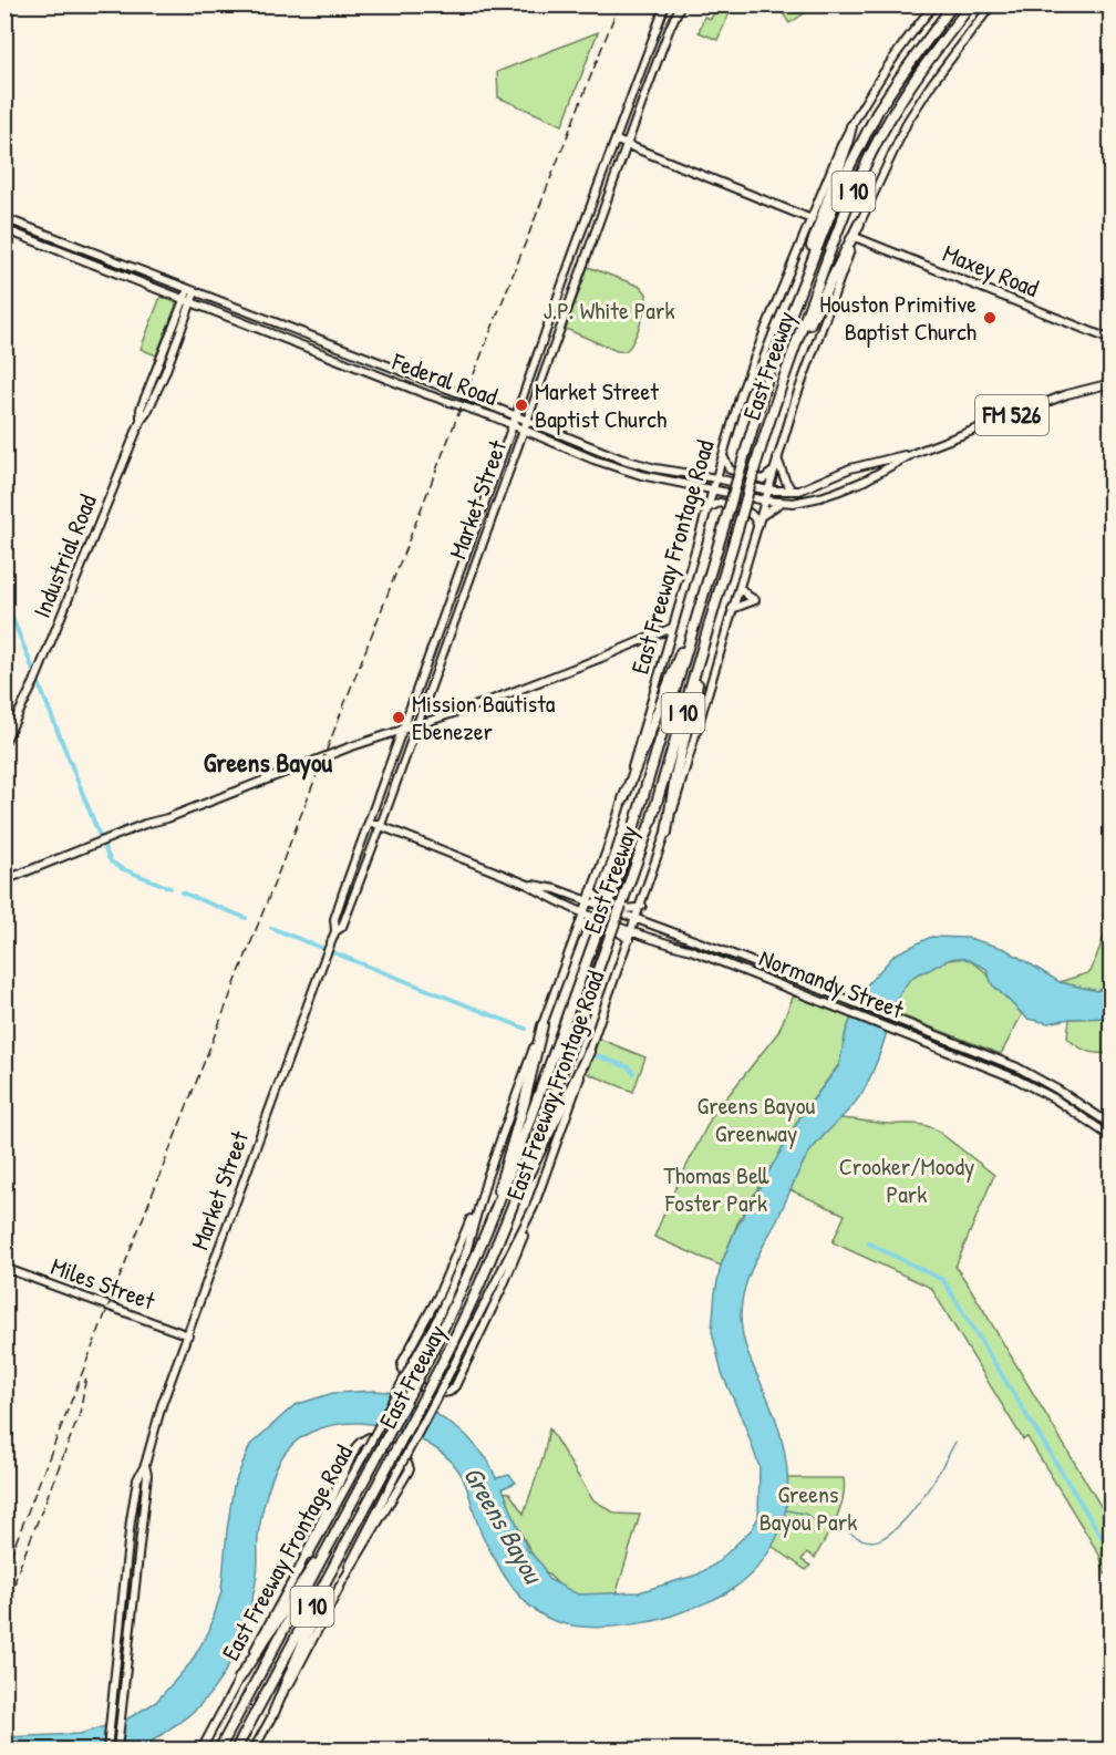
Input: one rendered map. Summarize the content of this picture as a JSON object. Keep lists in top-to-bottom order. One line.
{"streets":{"highway":["I 10","East Freeway"],"main road":["Maxey Road","Federal Road","FM 526","Market Street","Industrial Road","East Freeway Frontage Road","Normandy Street","Miles Street"]},"crossings":[["Maxey Road","East Freeway Frontage Road"],["East Freeway","Federal Road"],["Federal Road","Market Street"],["Federal Road","Industrial Road"],["Federal Road","East Freeway Frontage Road"],["Market Street","Normandy Street"],["Market Street","Miles Street"],["East Freeway Frontage Road","Normandy Street"]],"districts":["Greens Bayou"],"water":["Greens Bayou"],"parks":["J.P. White Park","Greens Bayou Greenway","Crooker/Moody Park","Thomas Bell Foster Park","Greens Bayou Park"],"places":["Houston Primitive Baptist Church","Market Street Baptist Church","Mission Bautista Ebenezer"]}
